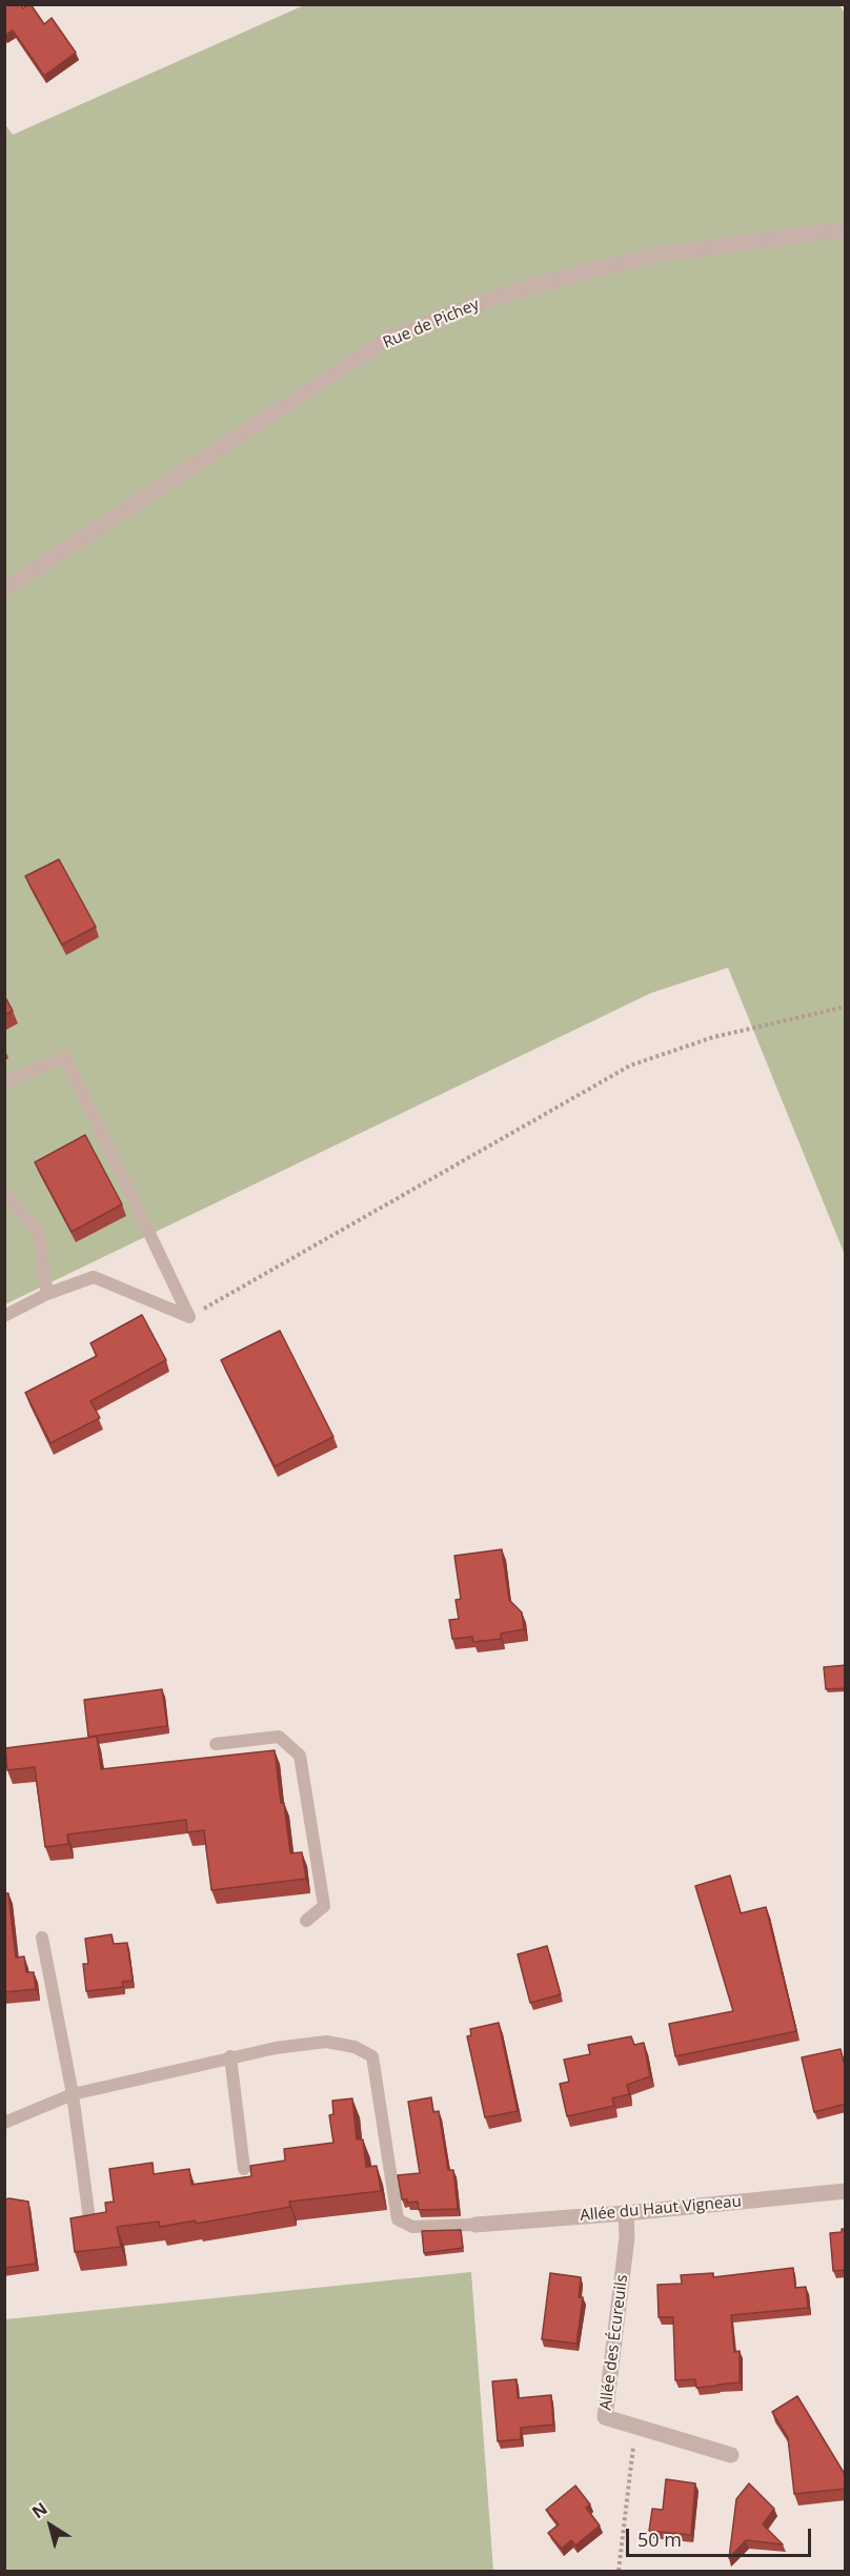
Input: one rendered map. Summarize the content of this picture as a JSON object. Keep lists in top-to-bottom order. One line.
{"streets":{"street":["Rue de Pichey","Allée du Haut Vigneau","Allée des Écureuils"]},"crossings":[["Allée du Haut Vigneau","Allée des Écureuils"]],"scale_bar":"50 m","north":"top left"}
